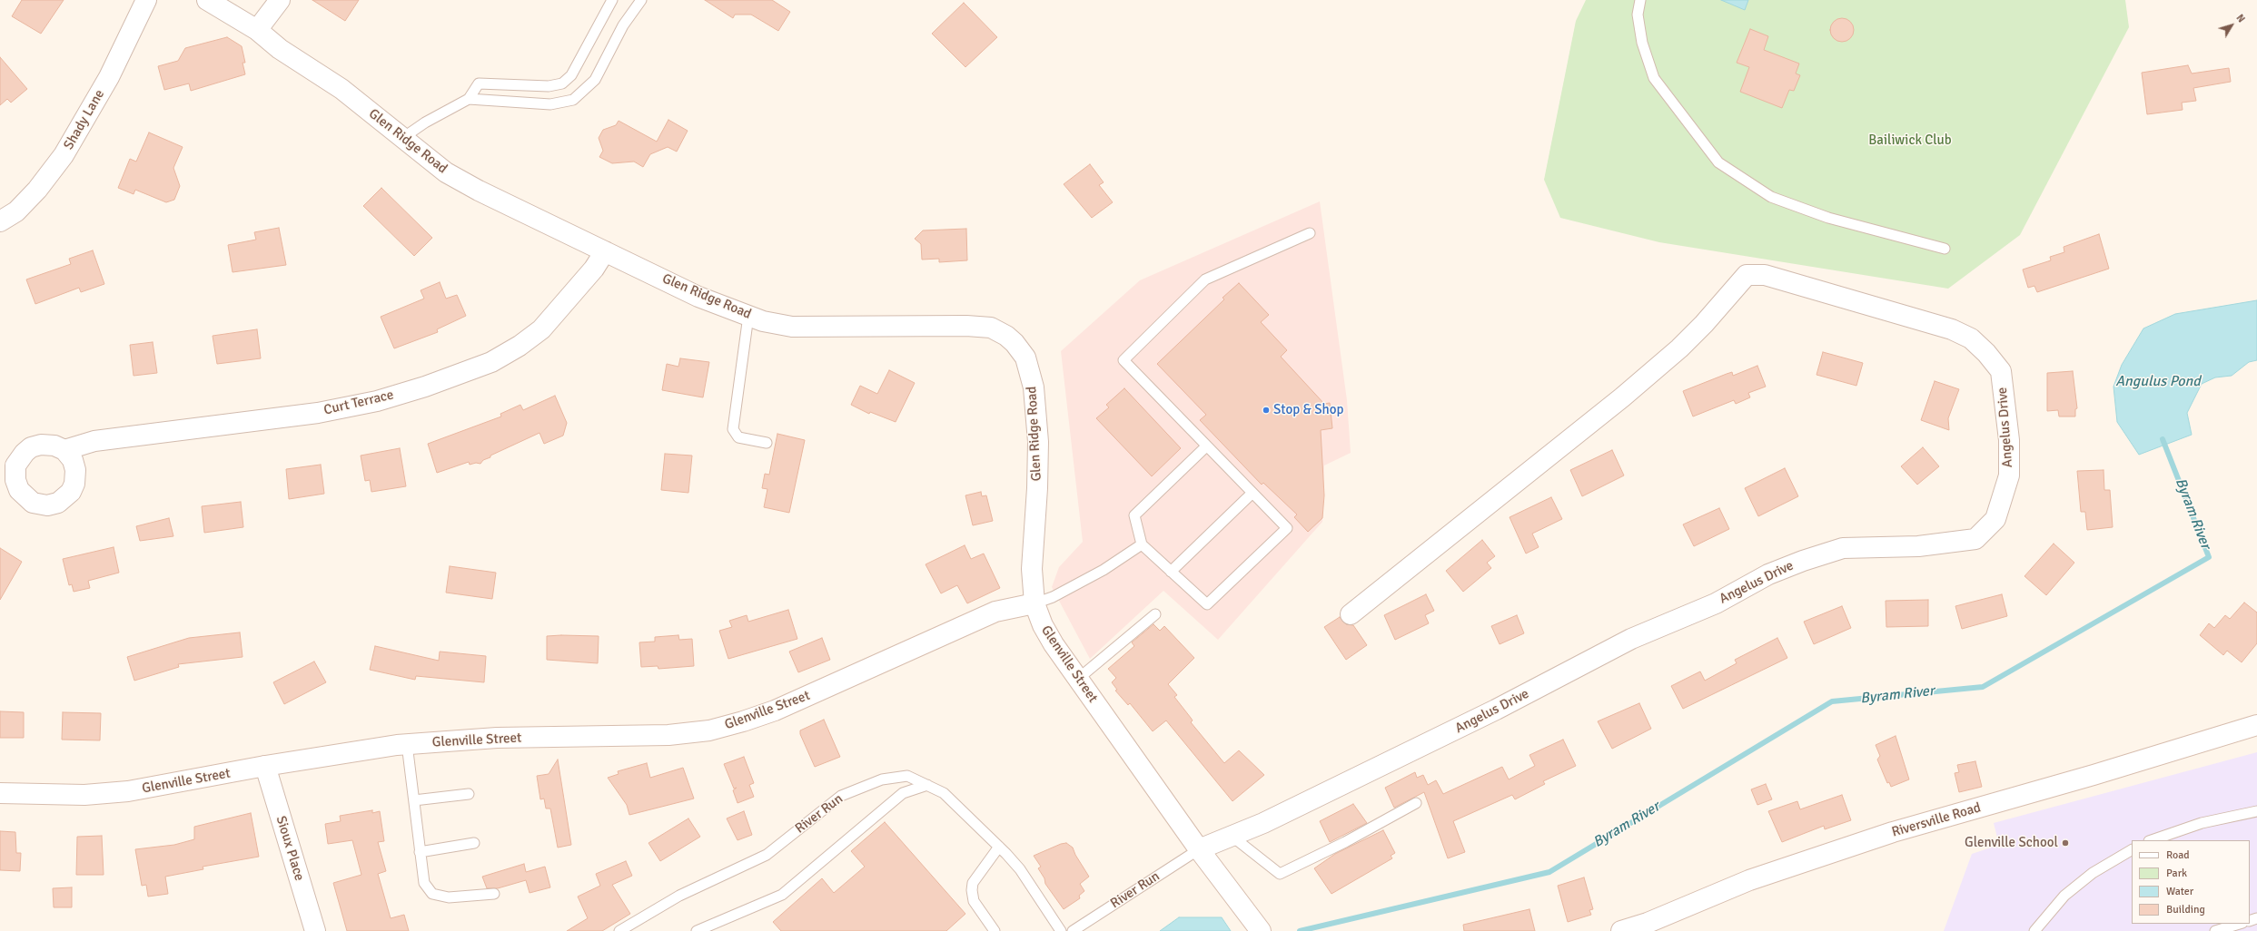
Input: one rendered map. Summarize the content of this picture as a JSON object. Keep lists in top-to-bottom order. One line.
{"streets":{"street":["Shady Lane","Glen Ridge Road","Curt Terrace","Angelus Drive","Glenville Street","Riversville Road","Sioux Place"],"lane":["River Run"]},"crossings":[["Glen Ridge Road","Curt Terrace"],["Glen Ridge Road","Glenville Street"],["Angelus Drive","Glenville Street"],["Angelus Drive","River Run"],["Glenville Street","River Run"],["Glenville Street","Sioux Place"]],"water":["Angulus Pond","Byram River"],"parks":["Bailiwick Club"],"places":["Stop & Shop","Glenville School"],"legend":["Road","Park","Water","Building"],"north":"top right"}
